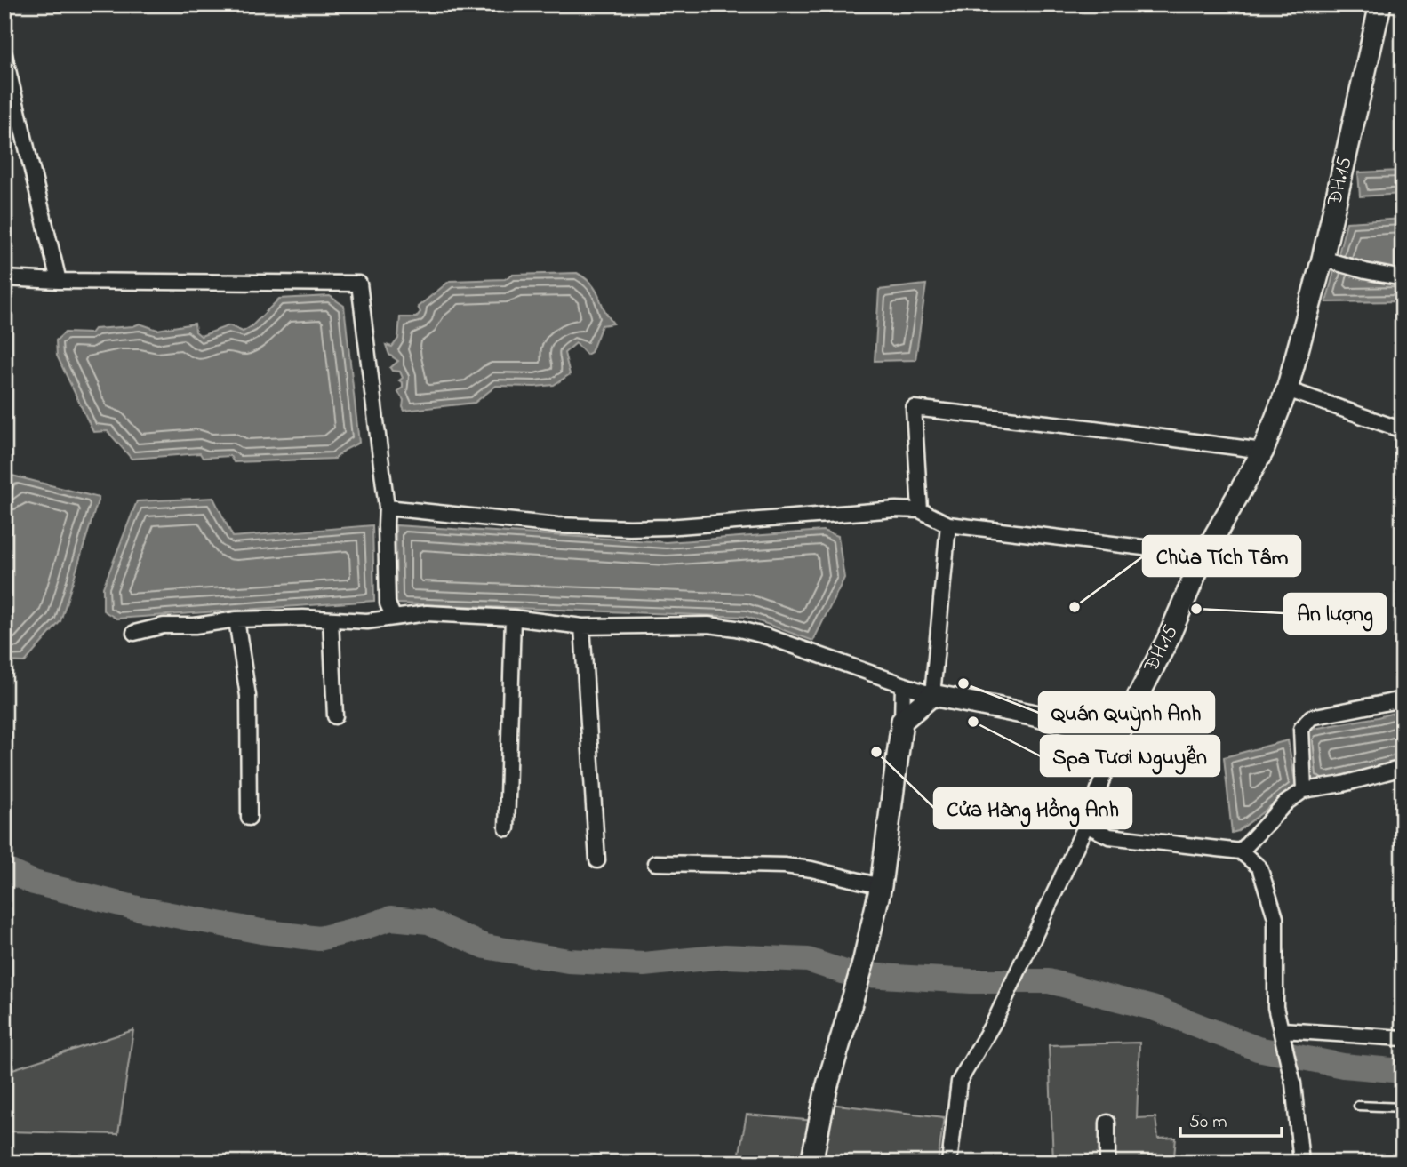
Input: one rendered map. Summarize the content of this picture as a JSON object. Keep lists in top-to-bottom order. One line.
{"streets":{"main road":["ĐH.15"]},"places":["Chùa Tích Tâm","An lượng","Quán Quỳnh Anh","Spa Tươi Nguyễn","Cửa Hàng Hồng Anh"],"scale_bar":"50 m"}
